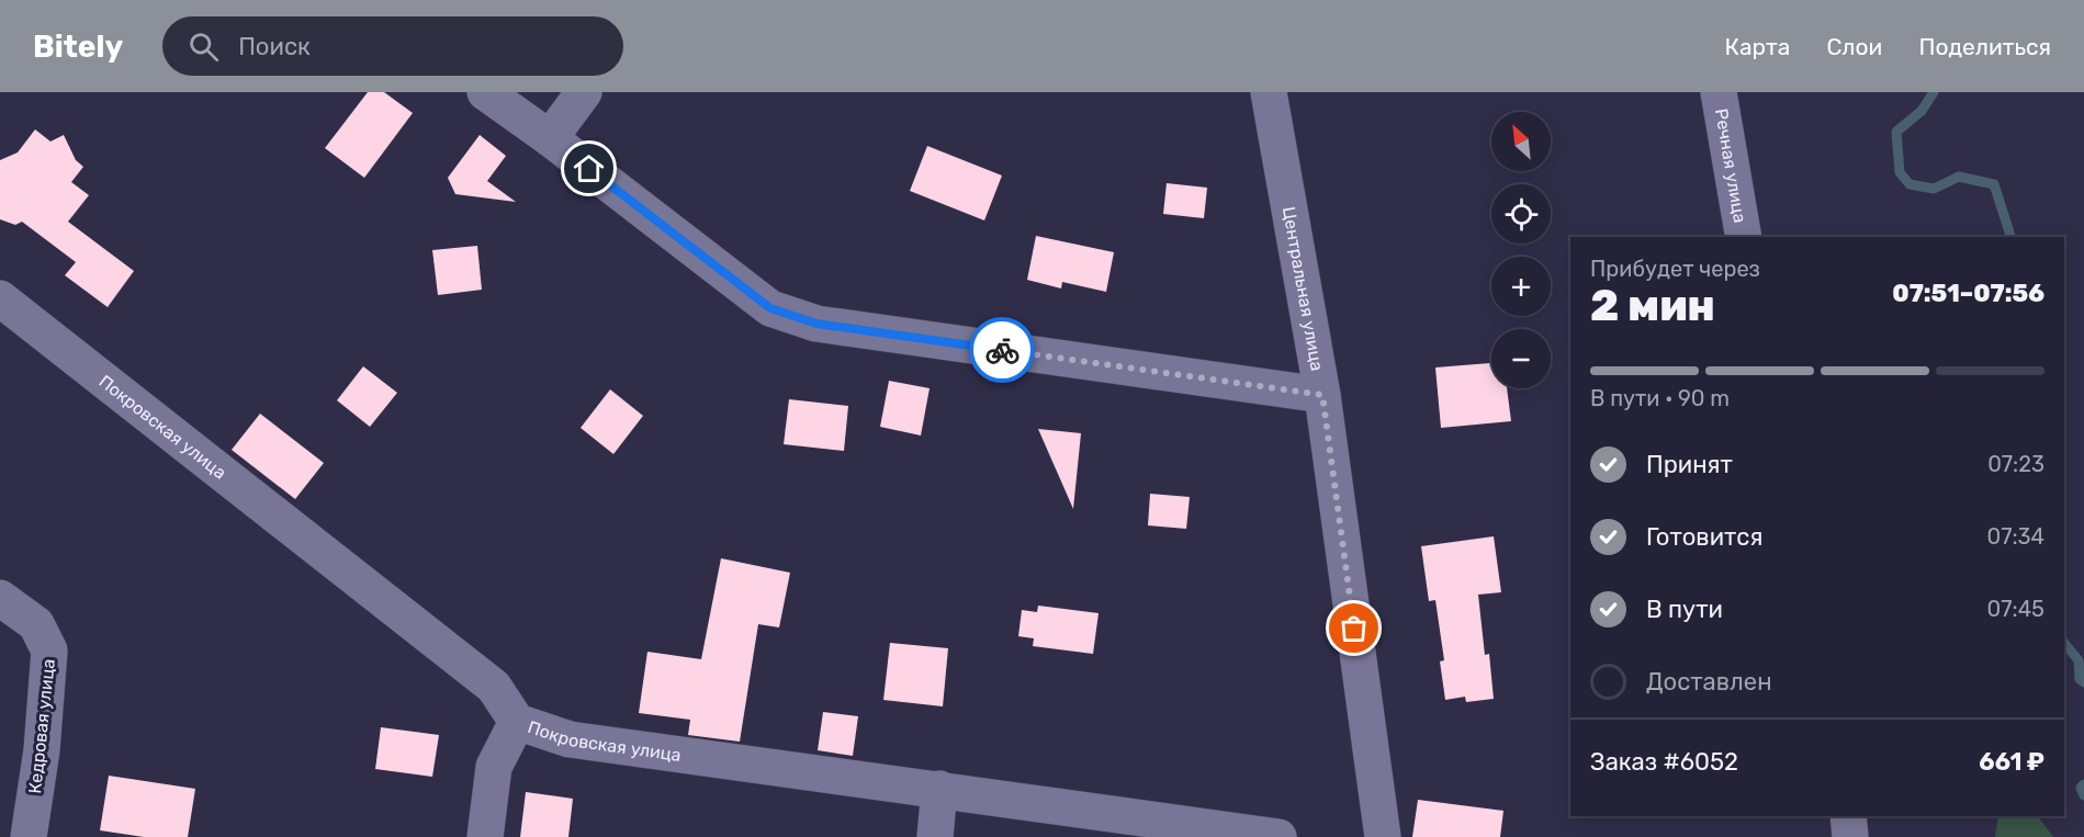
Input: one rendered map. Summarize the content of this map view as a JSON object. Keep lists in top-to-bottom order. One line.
{"streets":{"street":["Речная улица","Центральная улица","Покровская улица","Кедровая улица"]},"north":"top left","page":{"header":"Bitely","search":"Поиск","nav":["Карта","Слои","Поделиться"],"map_buttons":["+","−"],"heading":["2 мин","Прибудет через","07:51–07:56"],"panel":["Заказ #6052","661 ₽"],"bar":"В пути · 90 m","list":[["Принят","07:23"],["Готовится","07:34"],["В пути","07:45"],"Доставлен"]}}
